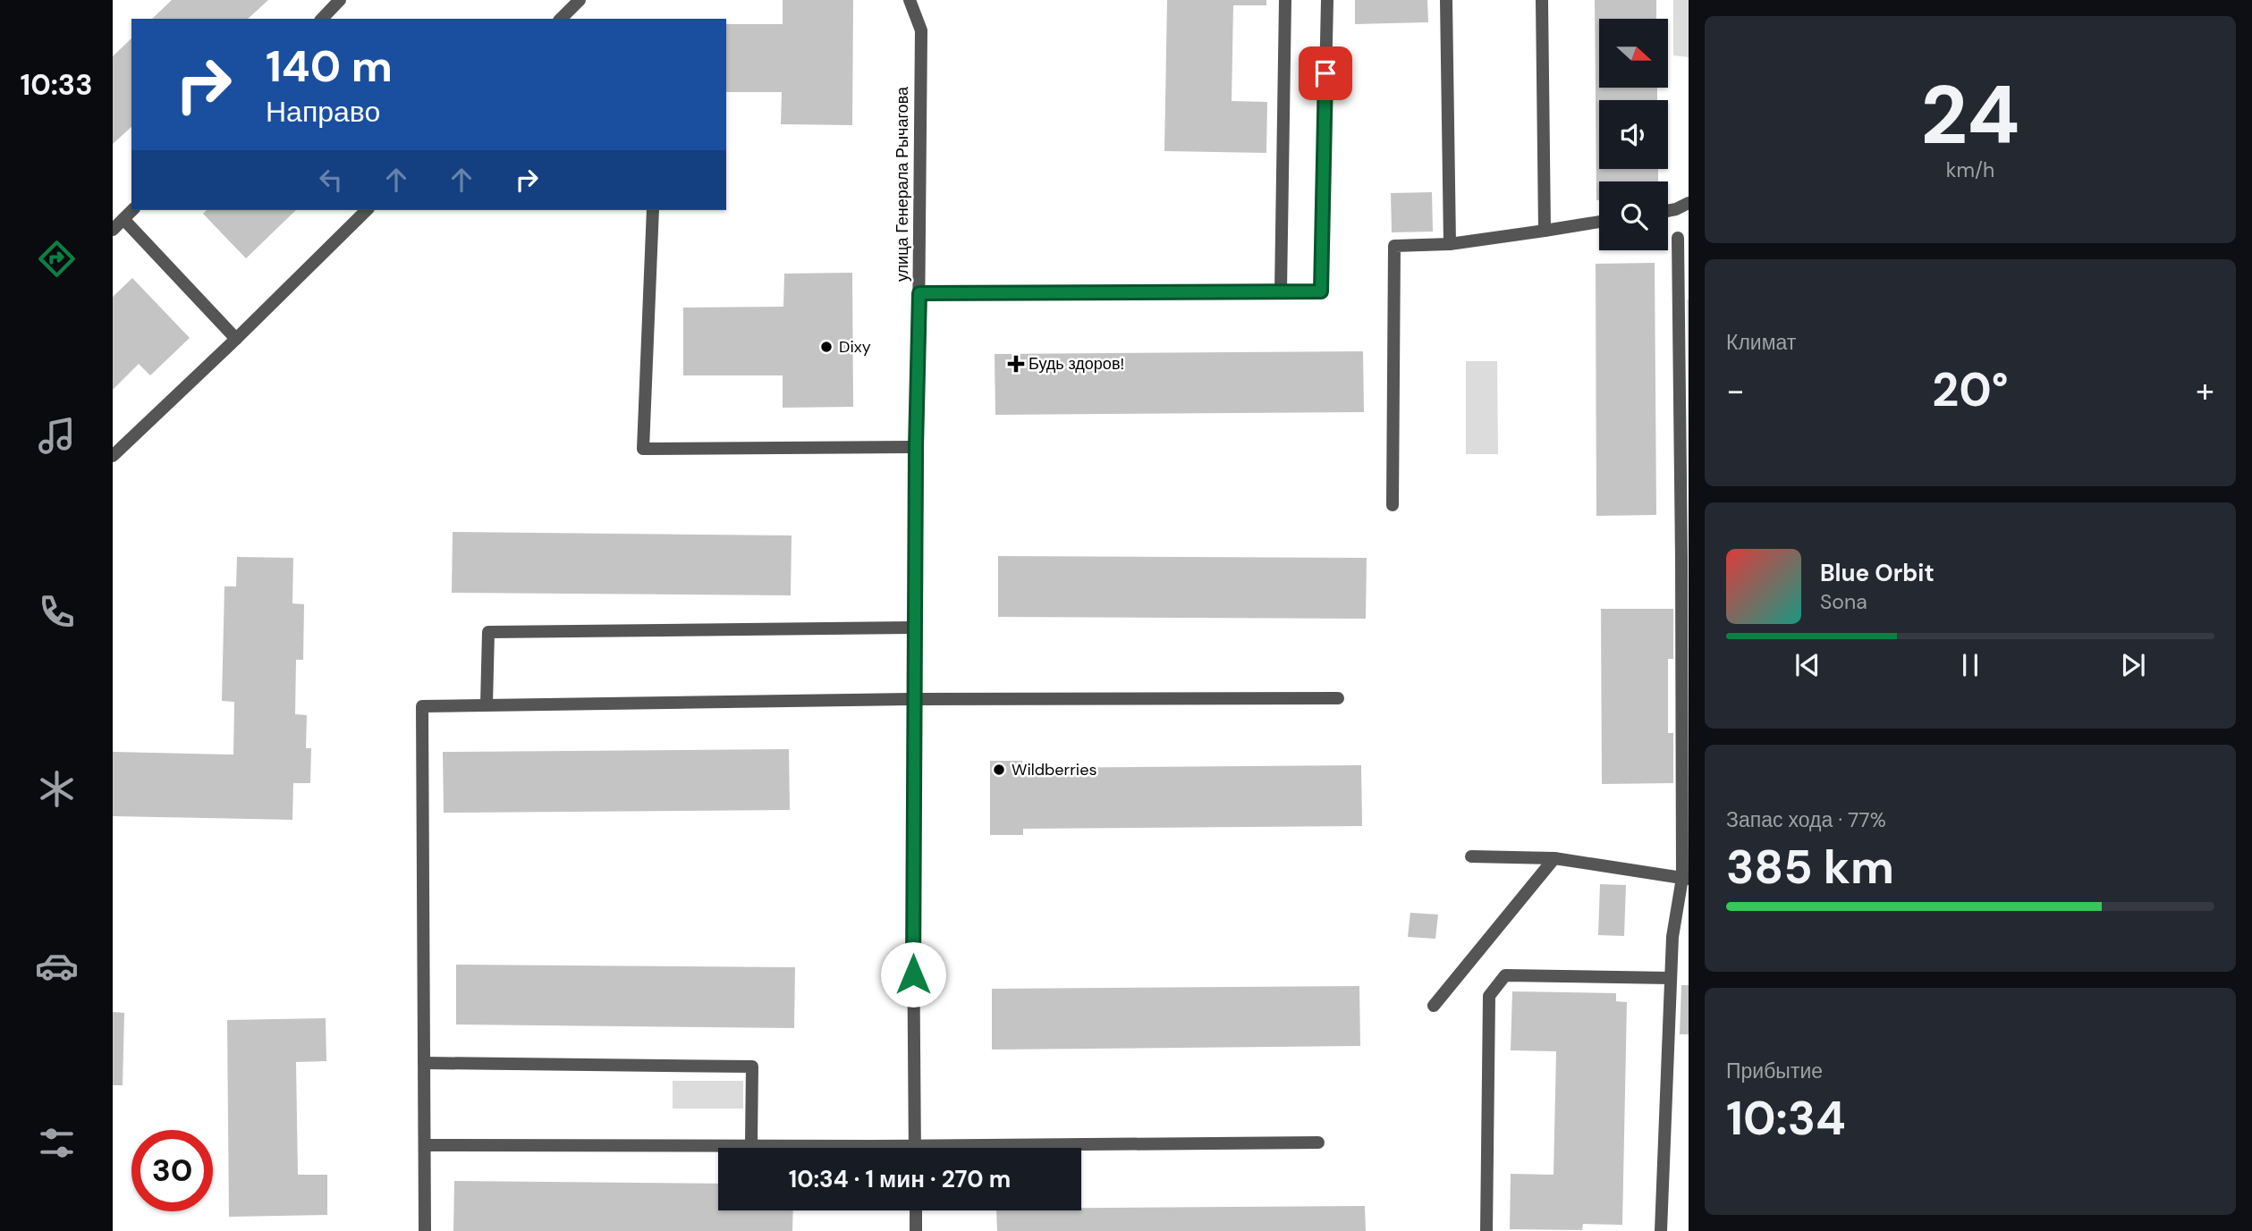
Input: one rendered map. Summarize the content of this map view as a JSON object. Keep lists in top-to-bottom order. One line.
{"streets":{"street":["улица Генерала Рычагова"]},"places":{"other":["Dixy","Wildberries"],"health":["Будь здоров!"]},"north":"right","page":{"tabs":"10:33","tile":[["24","km/h"],"Климат",["Запас хода · 77%","385 km"],["Прибытие","10:34"]],"turn":["140 m","Направо"],"heat":["−","20°","+"],"song":["Blue Orbit","Sona"],"limit":"30","trip":"10:34 · 1 мин · 270 m"}}
